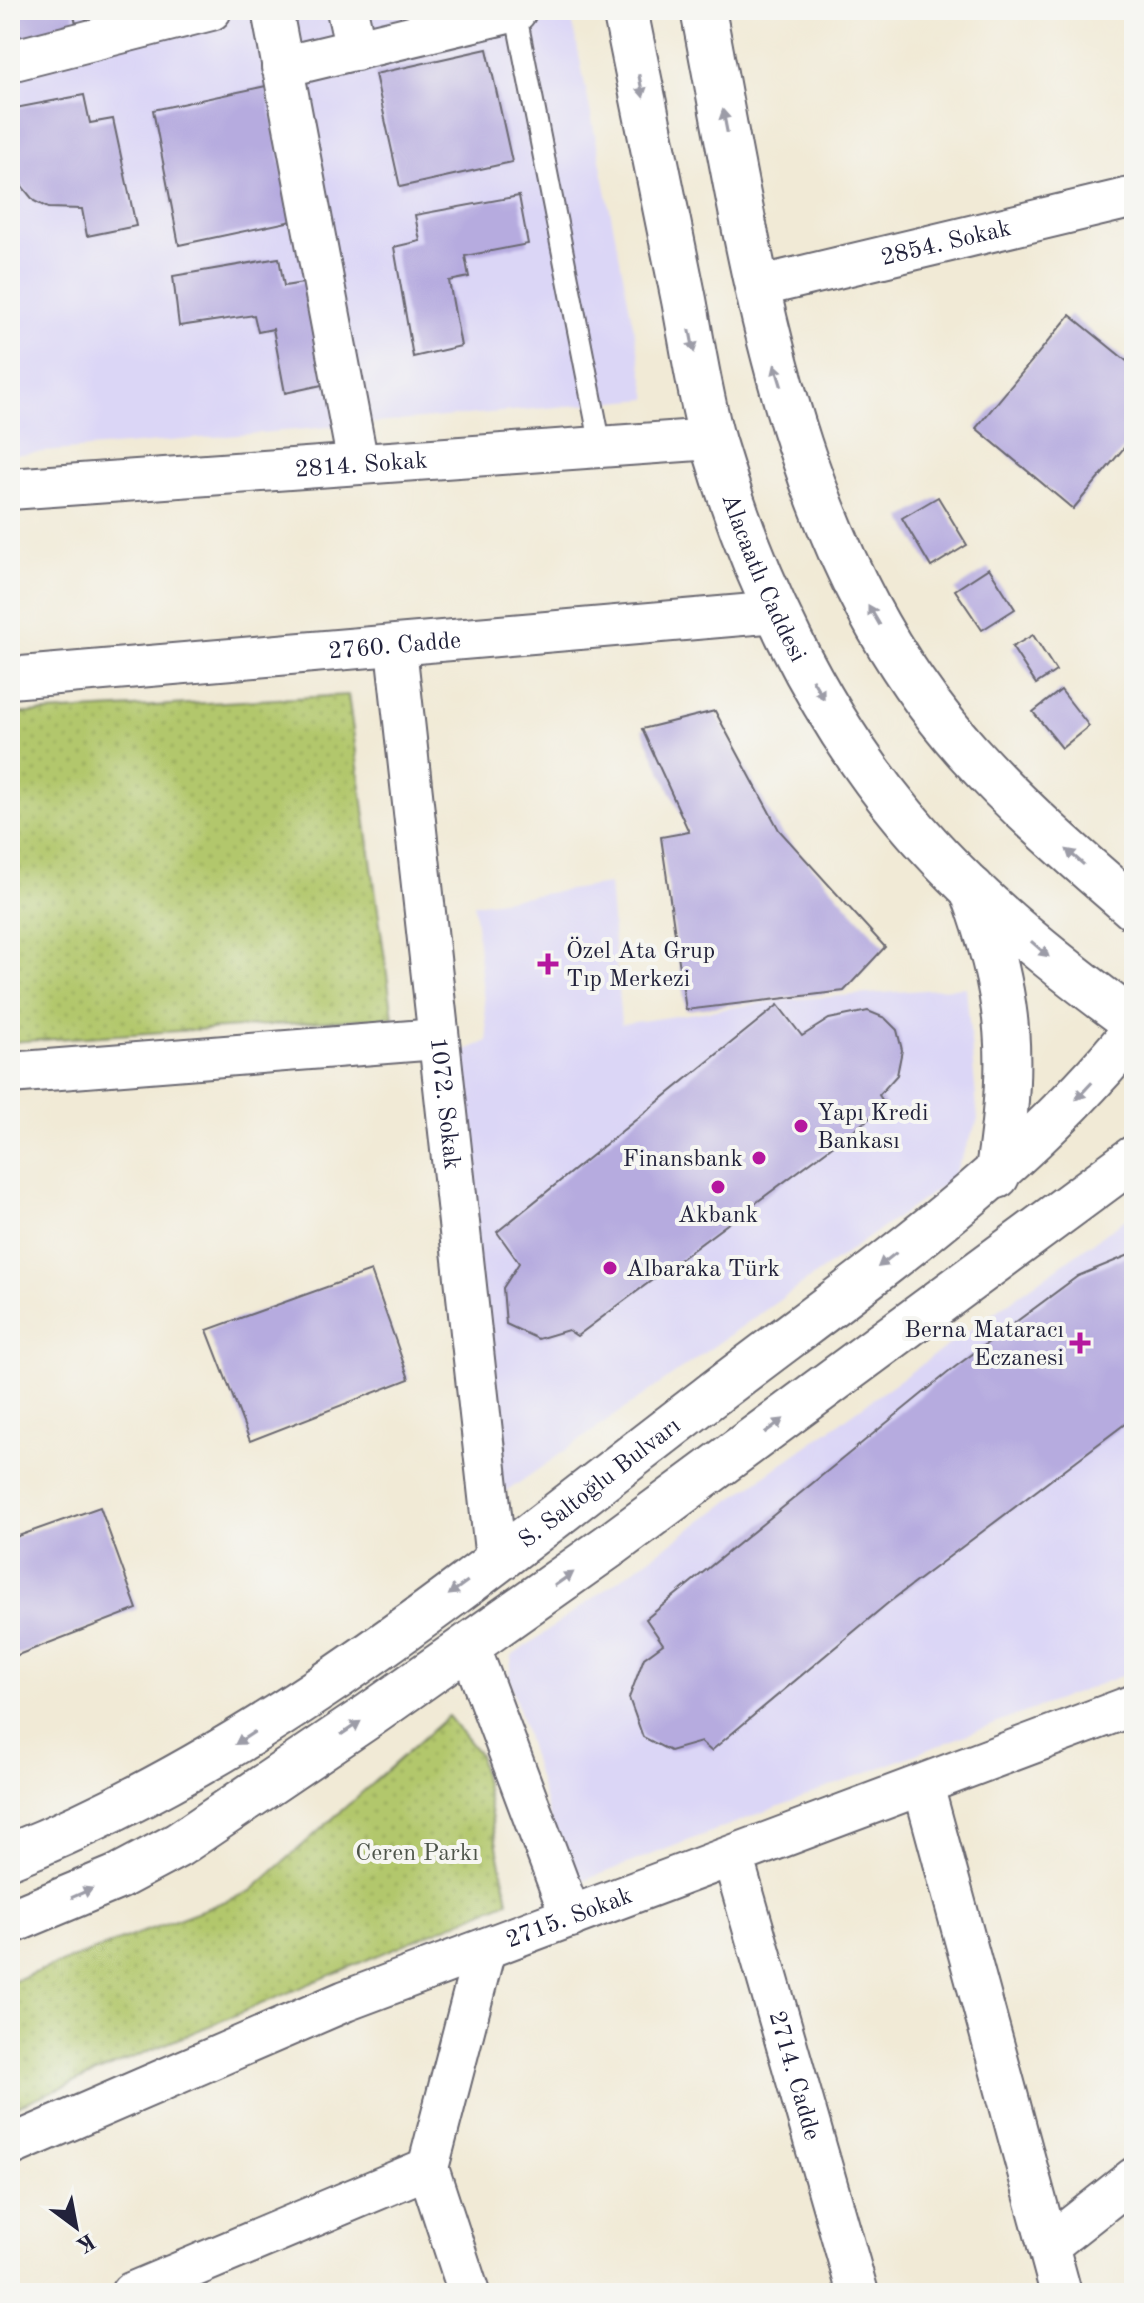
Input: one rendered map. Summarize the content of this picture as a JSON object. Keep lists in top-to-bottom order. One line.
{"streets":{"main road":["Alacaatlı Caddesi","S. Saltoğlu Bulvarı"],"street":["2854. Sokak","2814. Sokak","2760. Cadde","1072. Sokak","2715. Sokak","2714. Cadde"]},"crossings":[["2814. Sokak","Alacaatlı Caddesi"],["Alacaatlı Caddesi","2760. Cadde"],["2760. Cadde","1072. Sokak"],["1072. Sokak","S. Saltoğlu Bulvarı"],["2715. Sokak","2714. Cadde"]],"parks":["Ceren Parkı"],"places":{"health":["Özel Ata Grup Tıp Merkezi","Berna Mataracı Eczanesi"],"other":["Yapı Kredi Bankası","Finansbank","Akbank","Albaraka Türk"]},"north":"bottom right"}
